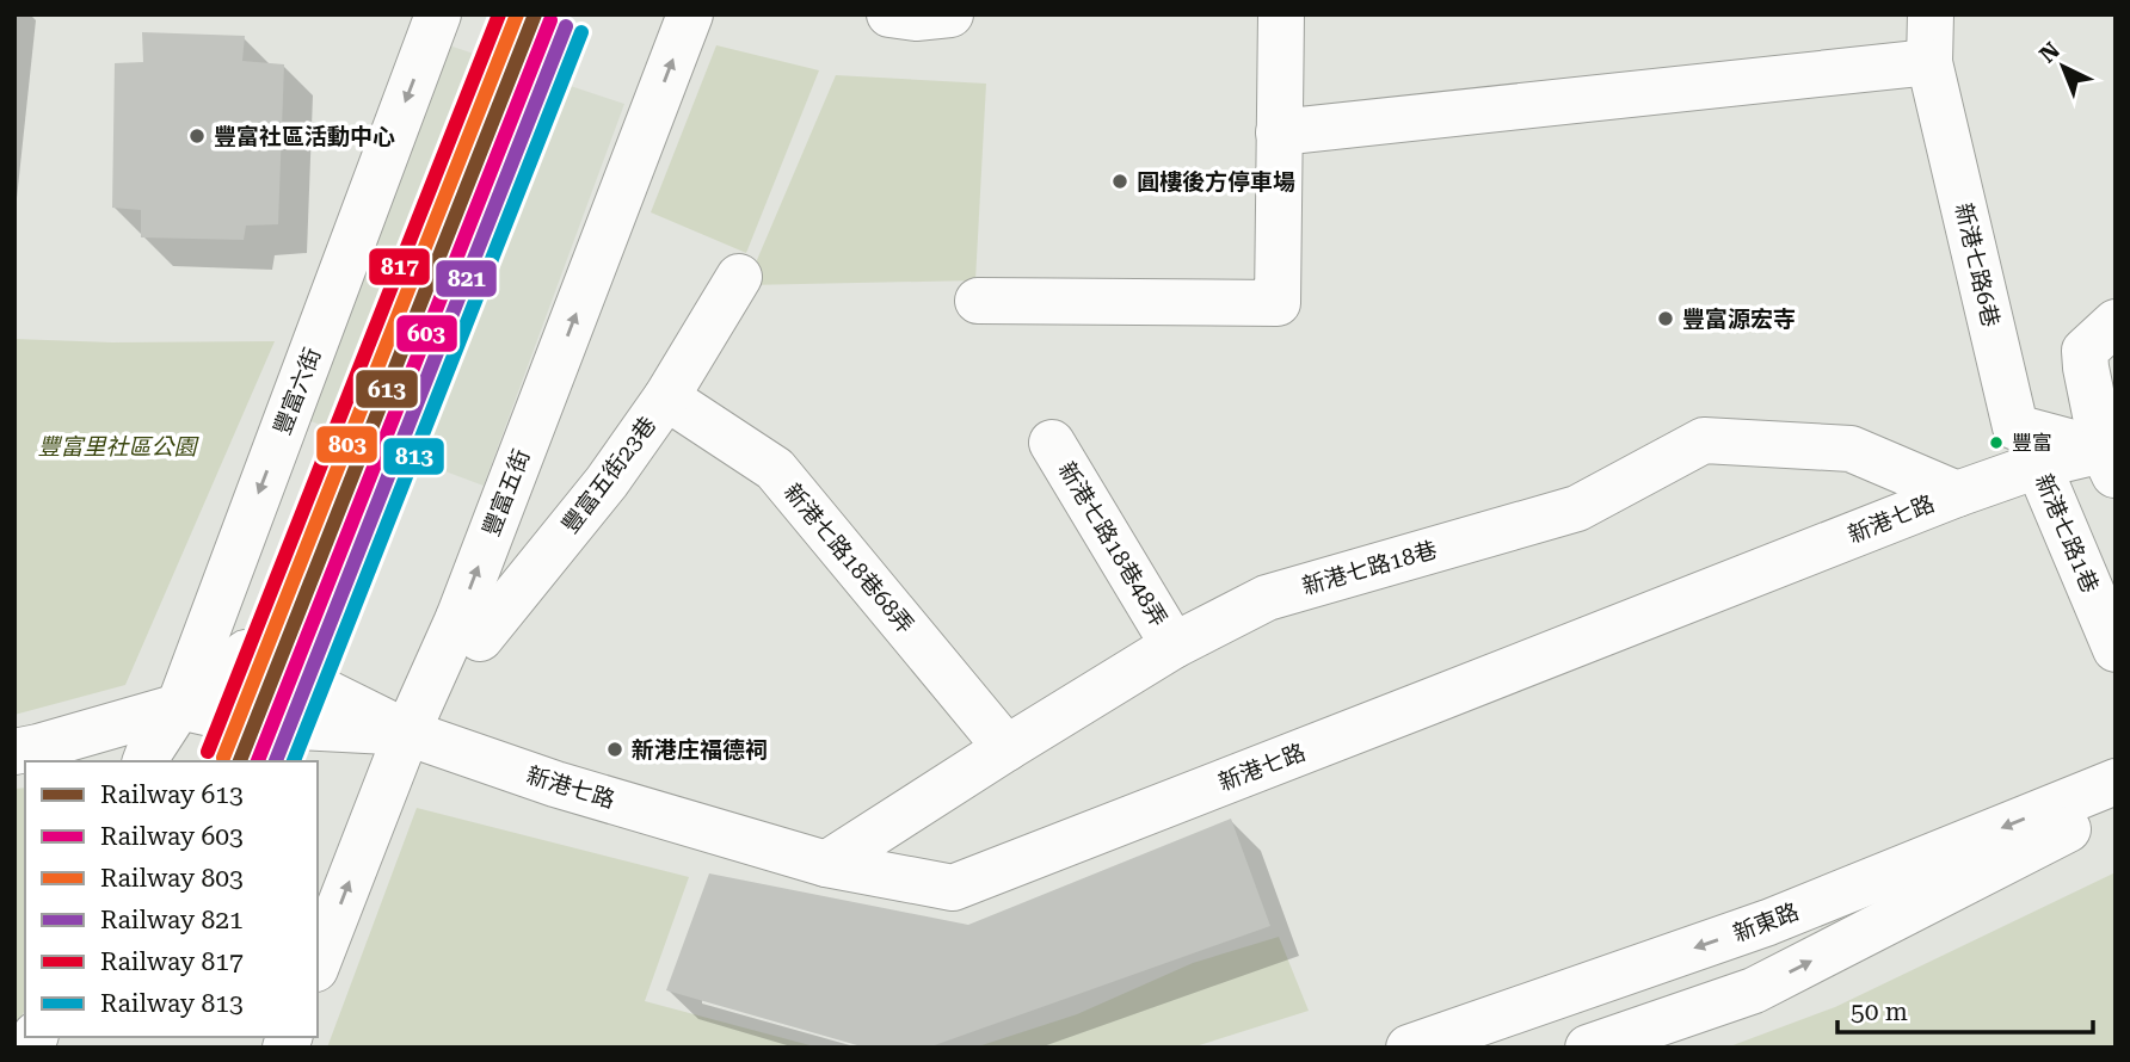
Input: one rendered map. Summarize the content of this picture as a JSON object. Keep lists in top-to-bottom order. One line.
{"streets":{"street":["新港七路6巷","豐富六街","豐富五街23巷","豐富五街","新港七路","新港七路1巷","新港七路18巷48弄","新港七路18巷68弄","新港七路18巷","新東路"]},"crossings":[["新港七路6巷","新港七路"],["豐富六街","新港七路"],["豐富五街23巷","豐富五街"],["豐富五街23巷","新港七路18巷68弄"],["豐富五街","新港七路"],["新港七路","新港七路1巷"],["新港七路","新港七路18巷"],["新港七路18巷48弄","新港七路18巷"],["新港七路18巷68弄","新港七路18巷"]],"one_way":["豐富六街","豐富五街"],"parks":["豐富里社區公園"],"places":["豐富社區活動中心","圓樓後方停車場","豐富源宏寺","豐富","新港庄福德祠"],"lines":["rail line 613","rail line 803","rail line 817","rail line 603","rail line 821","rail line 813"],"legend":["Railway 613","Railway 603","Railway 803","Railway 821","Railway 817","Railway 813"],"scale_bar":"50 m","north":"top left"}
